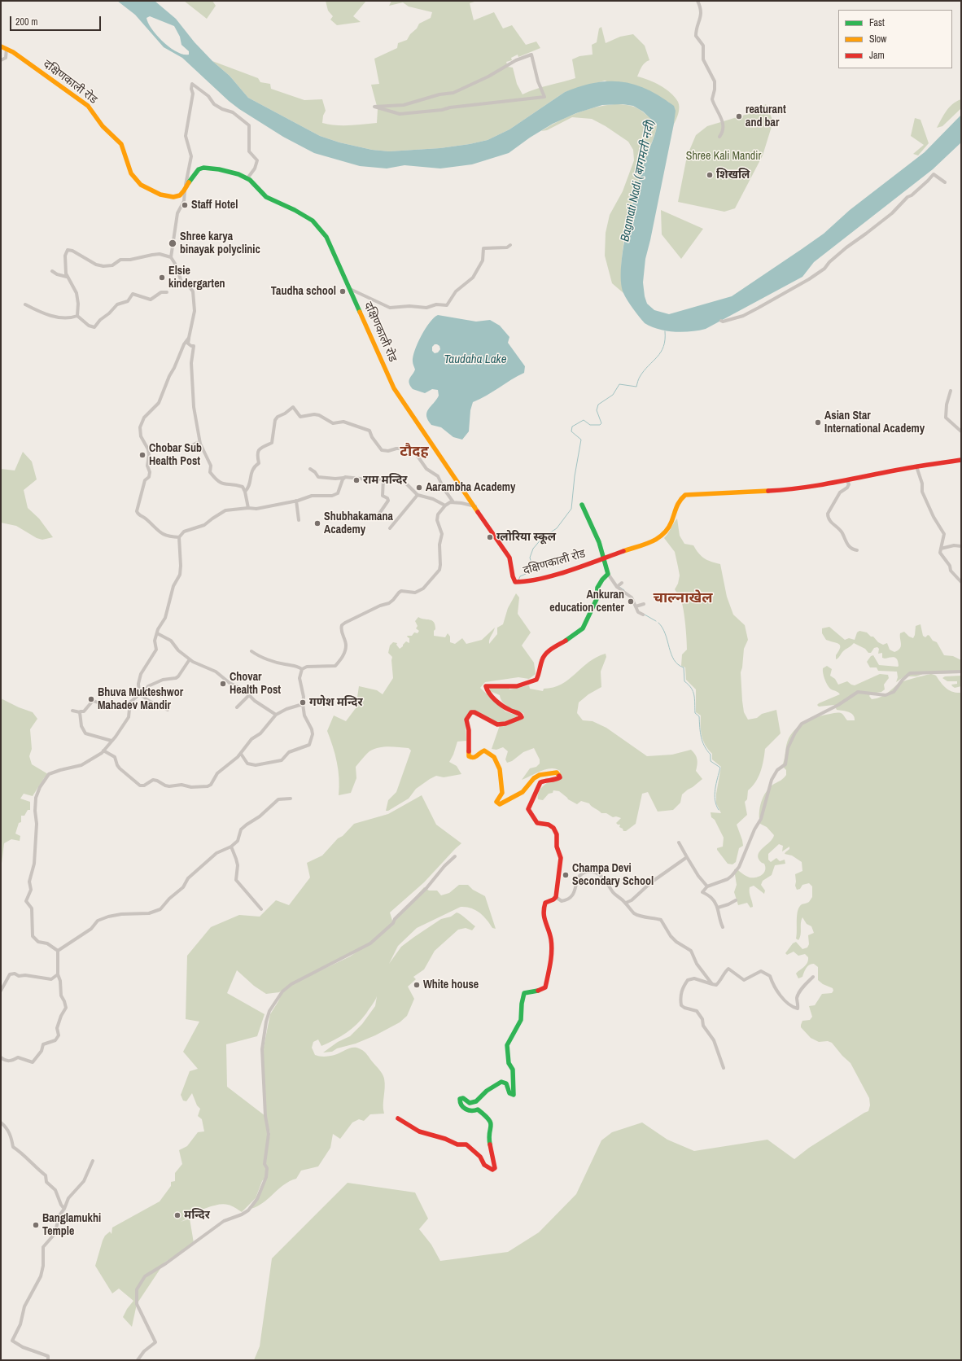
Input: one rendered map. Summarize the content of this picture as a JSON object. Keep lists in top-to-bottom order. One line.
{"streets":{"main road":["दक्षिणकाली रोड"]},"districts":["टौदह","चाल्नाखेल"],"water":["Bagmati Nadi (बागमती नदी)","Taudaha Lake"],"parks":["Shree Kali Mandir"],"places":["reaturant and bar","शिखलि","Staff Hotel","Shree karya binayak polyclinic","Elsie kindergarten","Taudha school","Asian Star International Academy","Chobar Sub Health Post","राम मन्दिर","Aarambha Academy","Shubhakamana Academy","ग्लोरिया स्कूल","Ankuran education center","Chovar Health Post","Bhuva Mukteshwor Mahadev Mandir","गणेश मन्दिर","Champa Devi Secondary School","White house","मन्दिर","Banglamukhi Temple"],"legend":["Fast","Slow","Jam"],"scale_bar":"200 m"}
